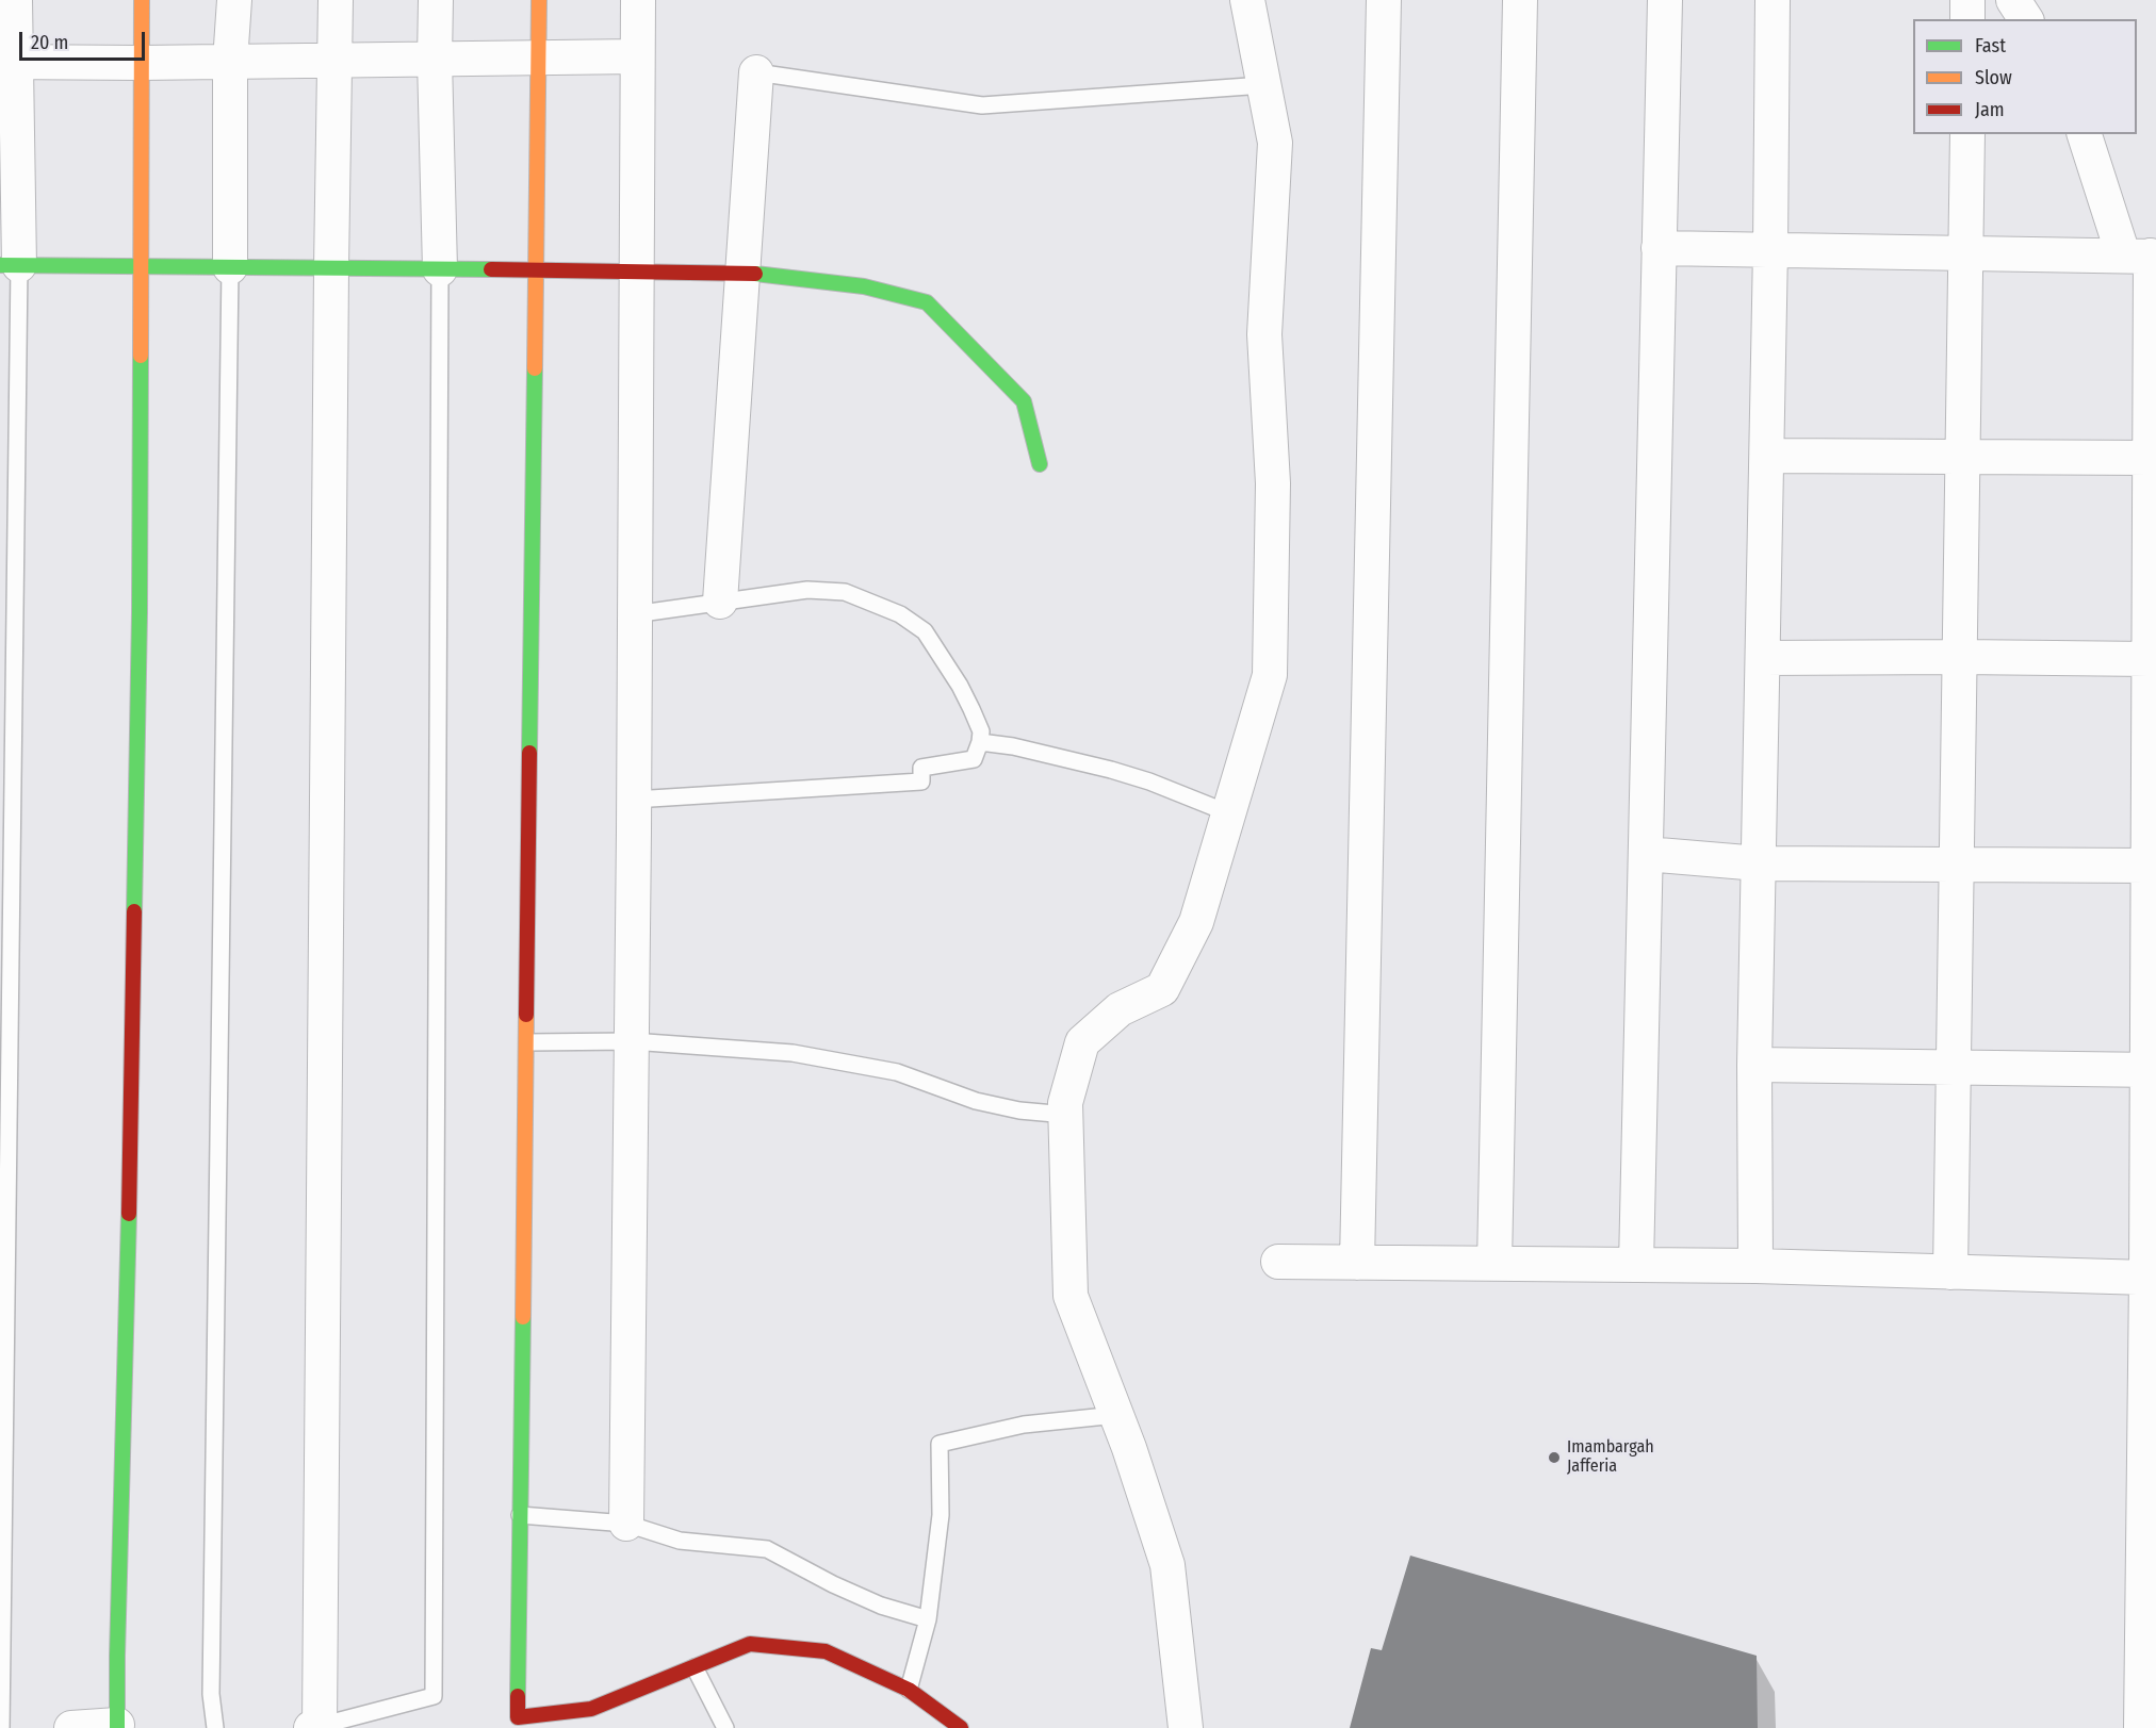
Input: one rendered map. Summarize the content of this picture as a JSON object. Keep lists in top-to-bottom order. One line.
{"places":["Imambargah Jafferia"],"legend":["Fast","Slow","Jam"],"scale_bar":"20 m"}
